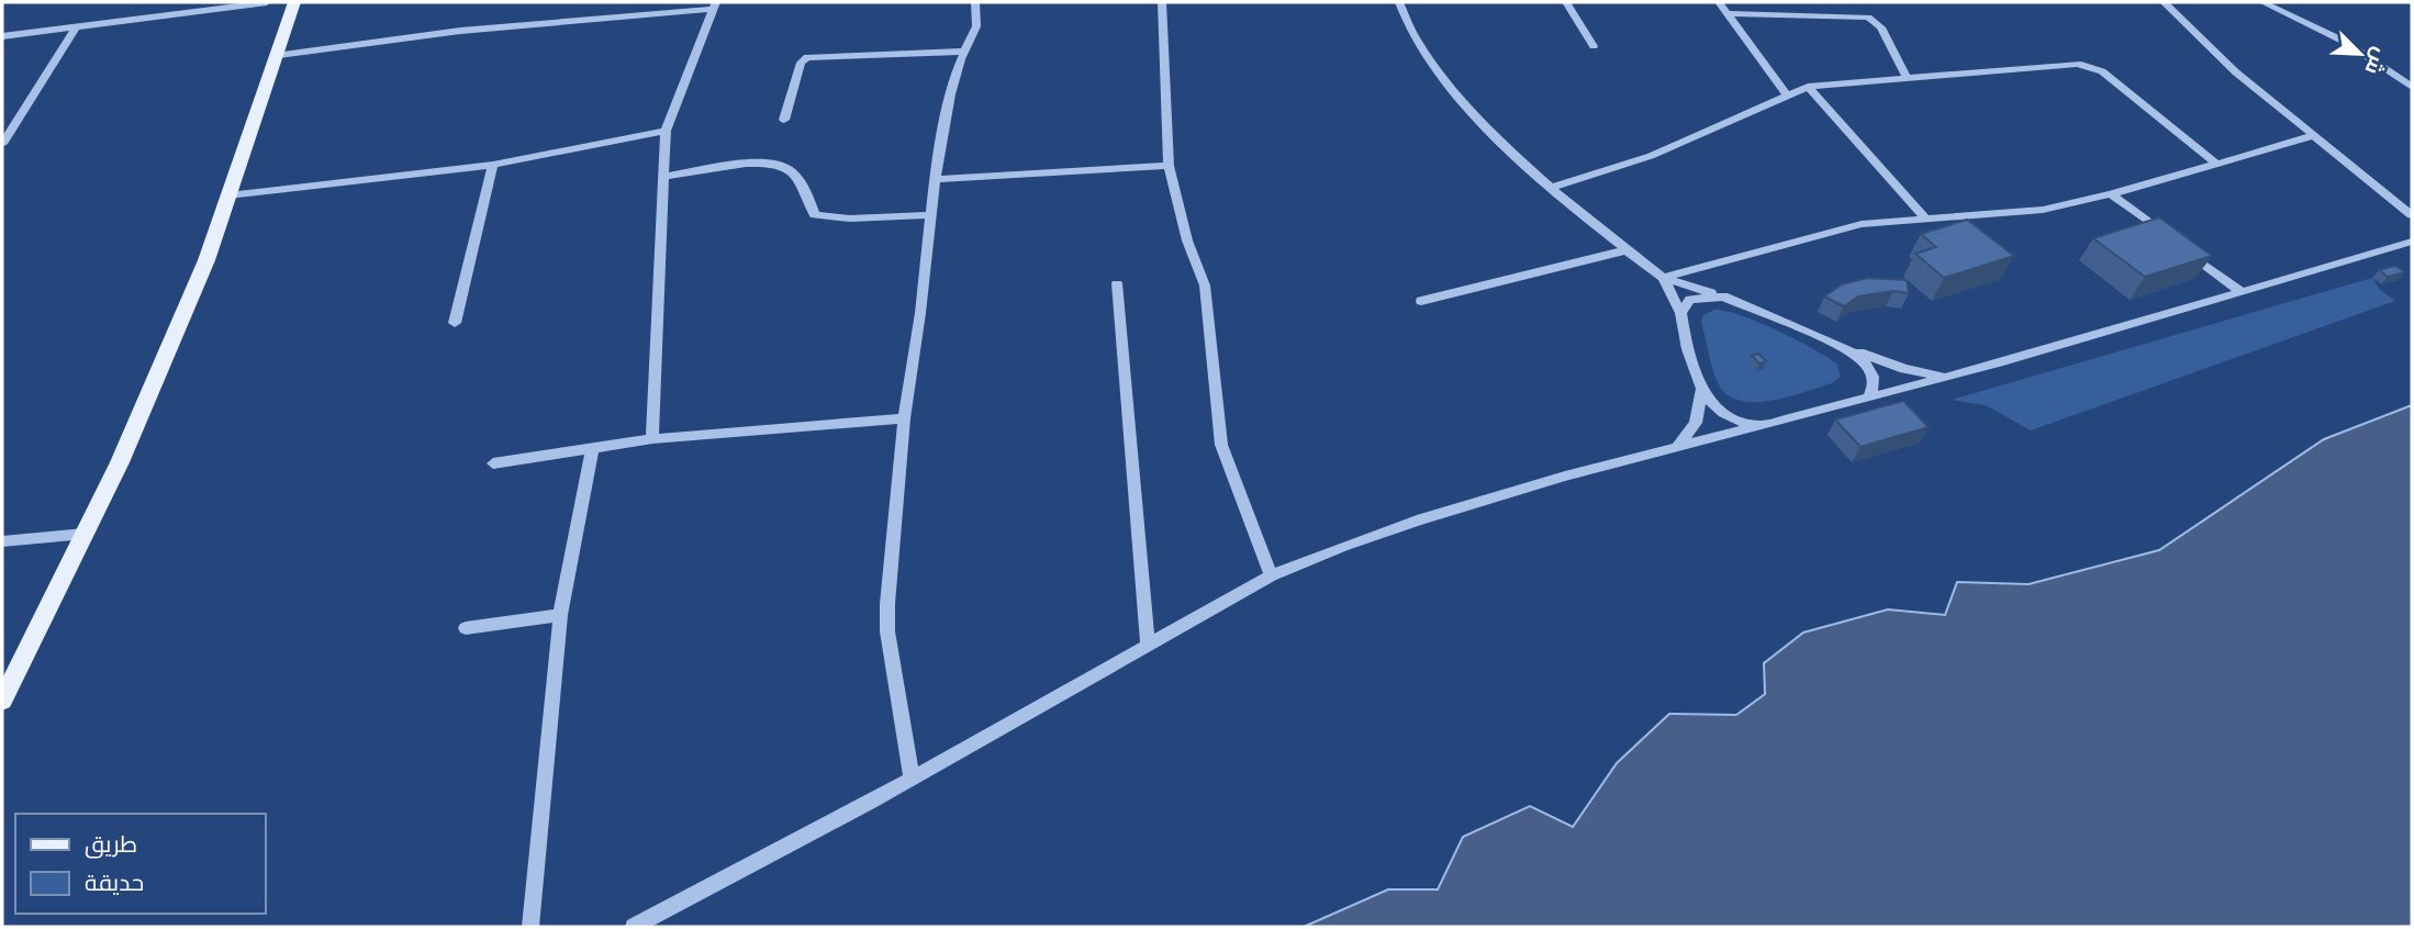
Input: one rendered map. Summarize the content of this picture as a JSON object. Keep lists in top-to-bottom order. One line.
{"legend":["طريق","حديقة"],"north":"bottom right"}
